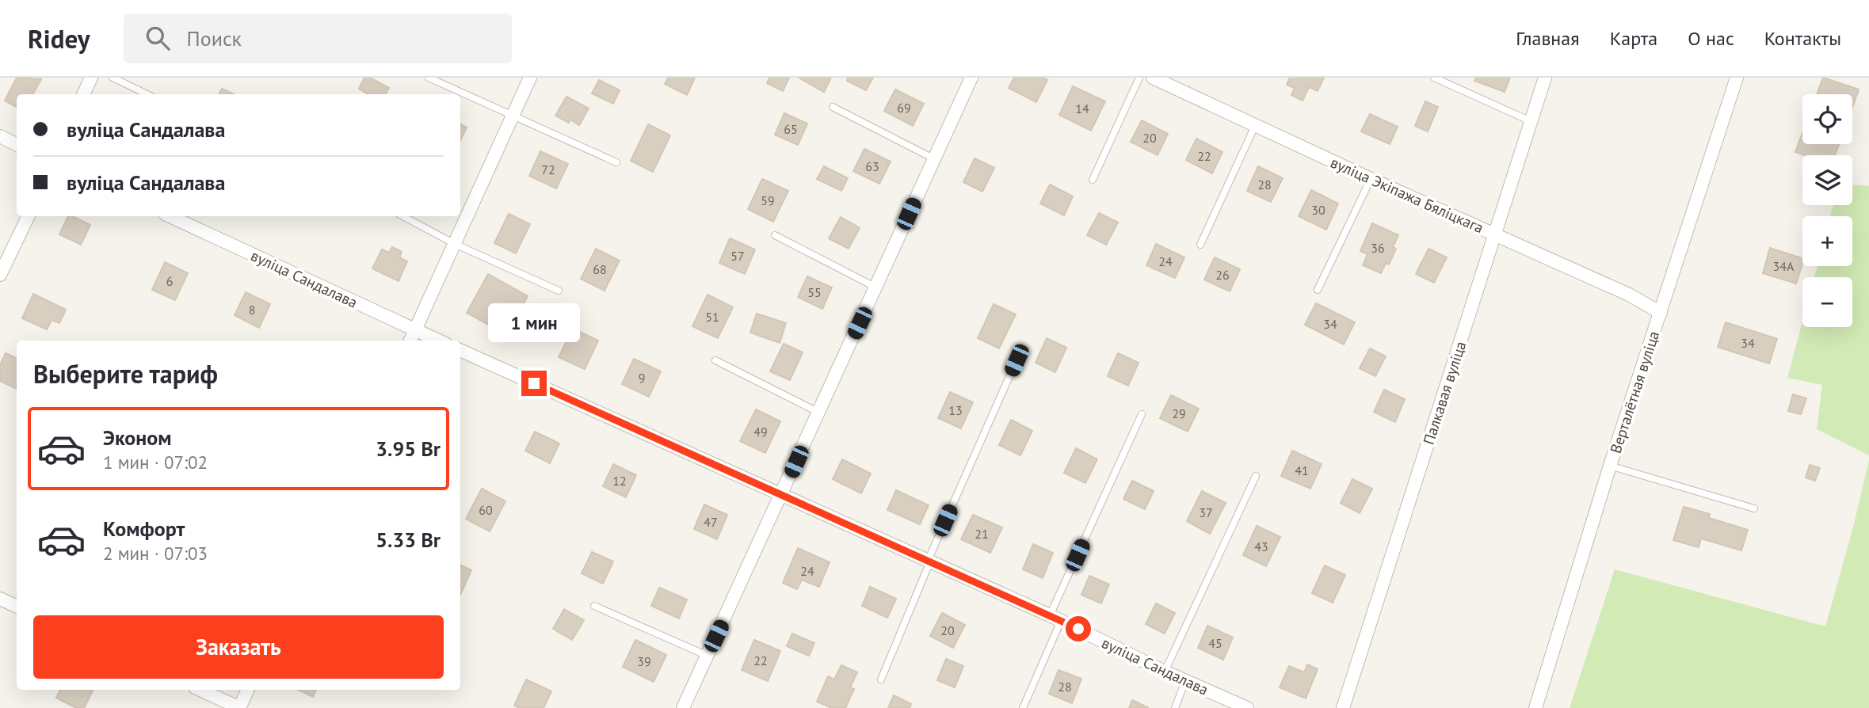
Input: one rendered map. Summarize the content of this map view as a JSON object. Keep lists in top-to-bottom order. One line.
{"streets":{"street":["вуліца Экіпажа Бяліцкага","вуліца Сандалава","Верталётная вуліца","Палкавая вуліца"]},"crossings":[["вуліца Экіпажа Бяліцкага","Верталётная вуліца"],["вуліца Экіпажа Бяліцкага","Палкавая вуліца"]],"house_numbers":["69","14","65","20","22","63","72","28","59","30","36","57","24","34А","68","26","6","55","8","51","34","34","9","13","29","49","41","12","60","37","47","21","43","24","20","45","22","39","28"],"page":{"header":"Ridey","search":"Поиск","nav":["Главная","Карта","О нас","Контакты"],"map_buttons":["+","−"],"banner":["вуліца Сандалава","вуліца Сандалава"],"bubble":"1 мин","heading":"Выберите тариф","list":[{"name":"Эконом","note":"1 мин · 07:02","value":"3.95 Br"},{"name":"Комфорт","note":"2 мин · 07:03","value":"5.33 Br"}],"buttons":"Заказать"}}
